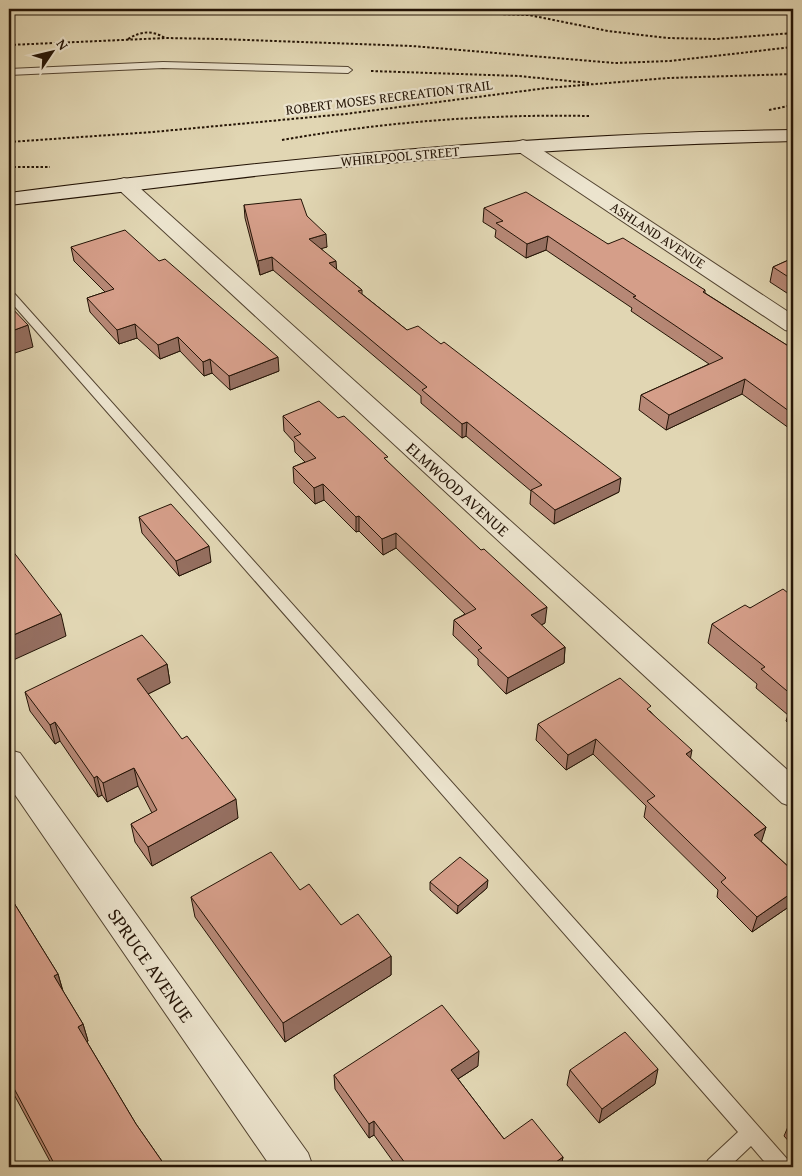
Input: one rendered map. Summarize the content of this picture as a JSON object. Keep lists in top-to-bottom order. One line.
{"streets":{"street":["WHIRLPOOL STREET","ASHLAND AVENUE","ELMWOOD AVENUE","SPRUCE AVENUE"],"path":["ROBERT MOSES RECREATION TRAIL"]},"crossings":[["WHIRLPOOL STREET","ASHLAND AVENUE"],["WHIRLPOOL STREET","ELMWOOD AVENUE"]],"north":"top right"}
